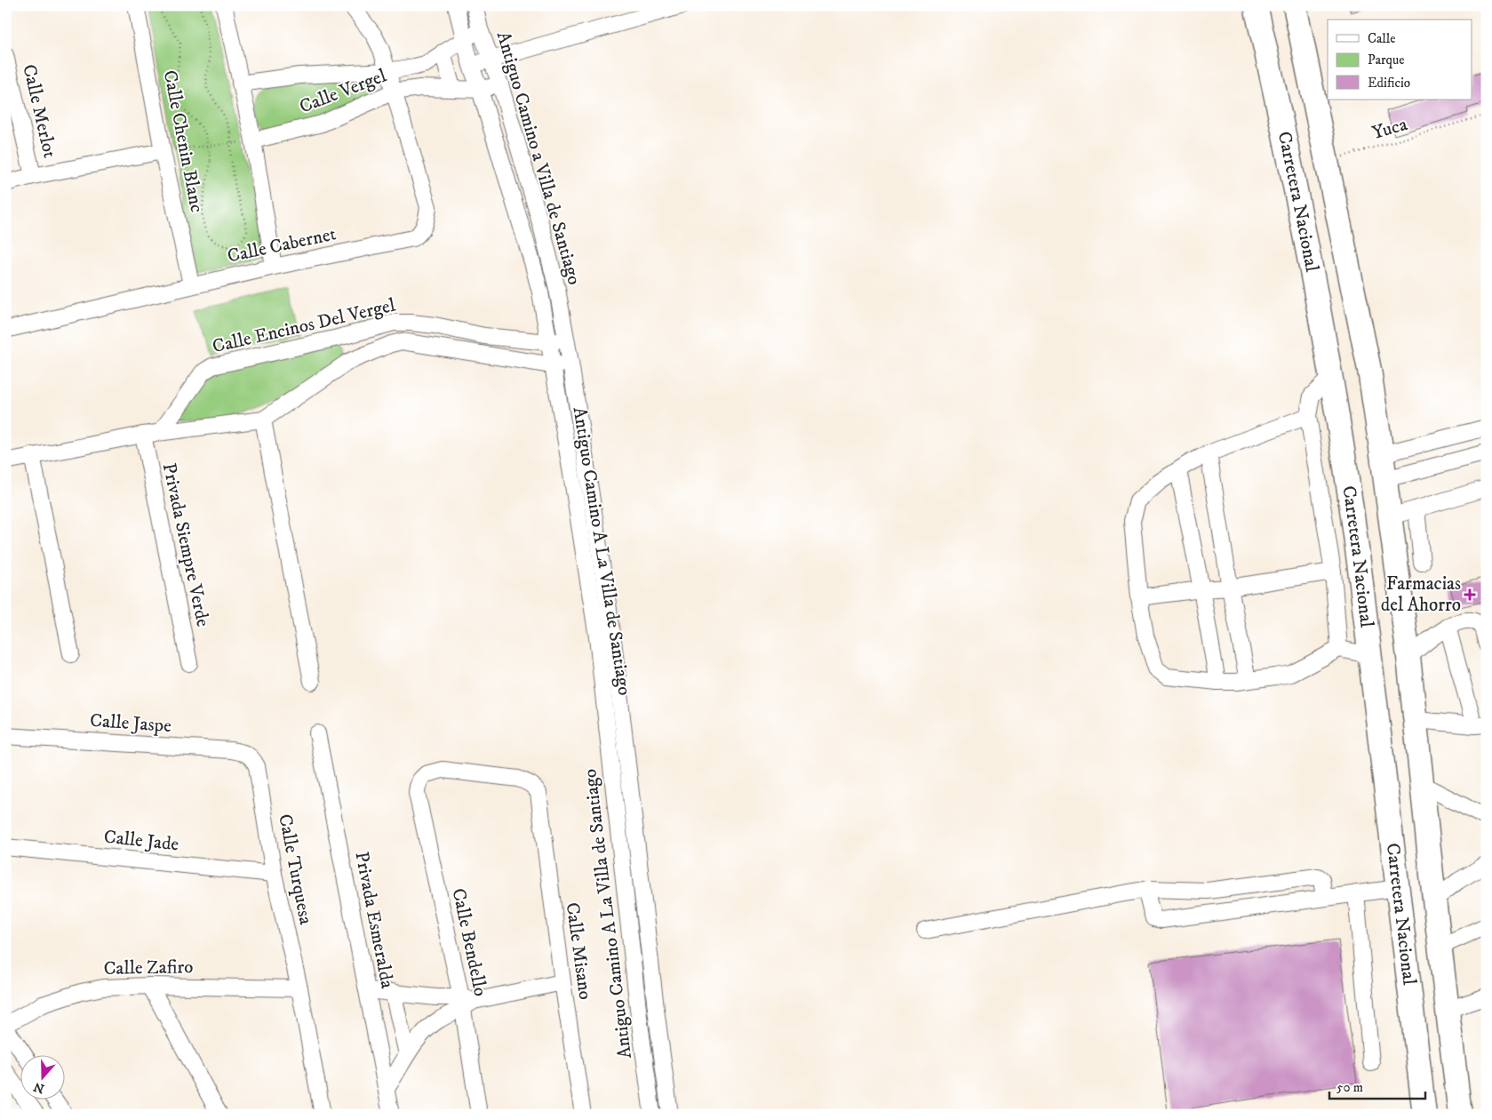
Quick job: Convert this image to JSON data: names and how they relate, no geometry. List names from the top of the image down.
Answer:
{
  "streets": {
    "highway": ["Carretera Nacional"],
    "street": [
      "Calle Vergel",
      "Calle Merlot",
      "Calle Chenin Blanc",
      "Antiguo Camino a Villa de Santiago",
      "Calle Cabernet",
      "Calle Encinos Del Vergel",
      "Privada Siempre Verde",
      "Antiguo Camino A La Villa de Santiago",
      "Calle Jaspe",
      "Calle Jade",
      "Calle Turquesa",
      "Privada Esmeralda",
      "Calle Bendello",
      "Calle Misano",
      "Calle Zafiro"
    ],
    "path": ["Yuca"]
  },
  "crossings": [
    ["Calle Vergel", "Antiguo Camino a Villa de Santiago"],
    ["Calle Vergel", "Calle Cabernet"],
    ["Calle Vergel", "Antiguo Camino A La Villa de Santiago"],
    ["Yuca", "Carretera Nacional"],
    ["Calle Chenin Blanc", "Calle Cabernet"],
    ["Antiguo Camino a Villa de Santiago", "Calle Encinos Del Vergel"],
    ["Calle Encinos Del Vergel", "Privada Siempre Verde"],
    ["Calle Encinos Del Vergel", "Antiguo Camino A La Villa de Santiago"],
    ["Calle Jaspe", "Calle Turquesa"],
    ["Calle Jade", "Calle Turquesa"],
    ["Calle Turquesa", "Calle Zafiro"],
    ["Calle Bendello", "Calle Misano"]
  ],
  "places": {
    "health": ["Farmacias del Ahorro"]
  },
  "legend": ["Calle", "Parque", "Edificio"],
  "scale_bar": "50 m",
  "north": "bottom"
}
